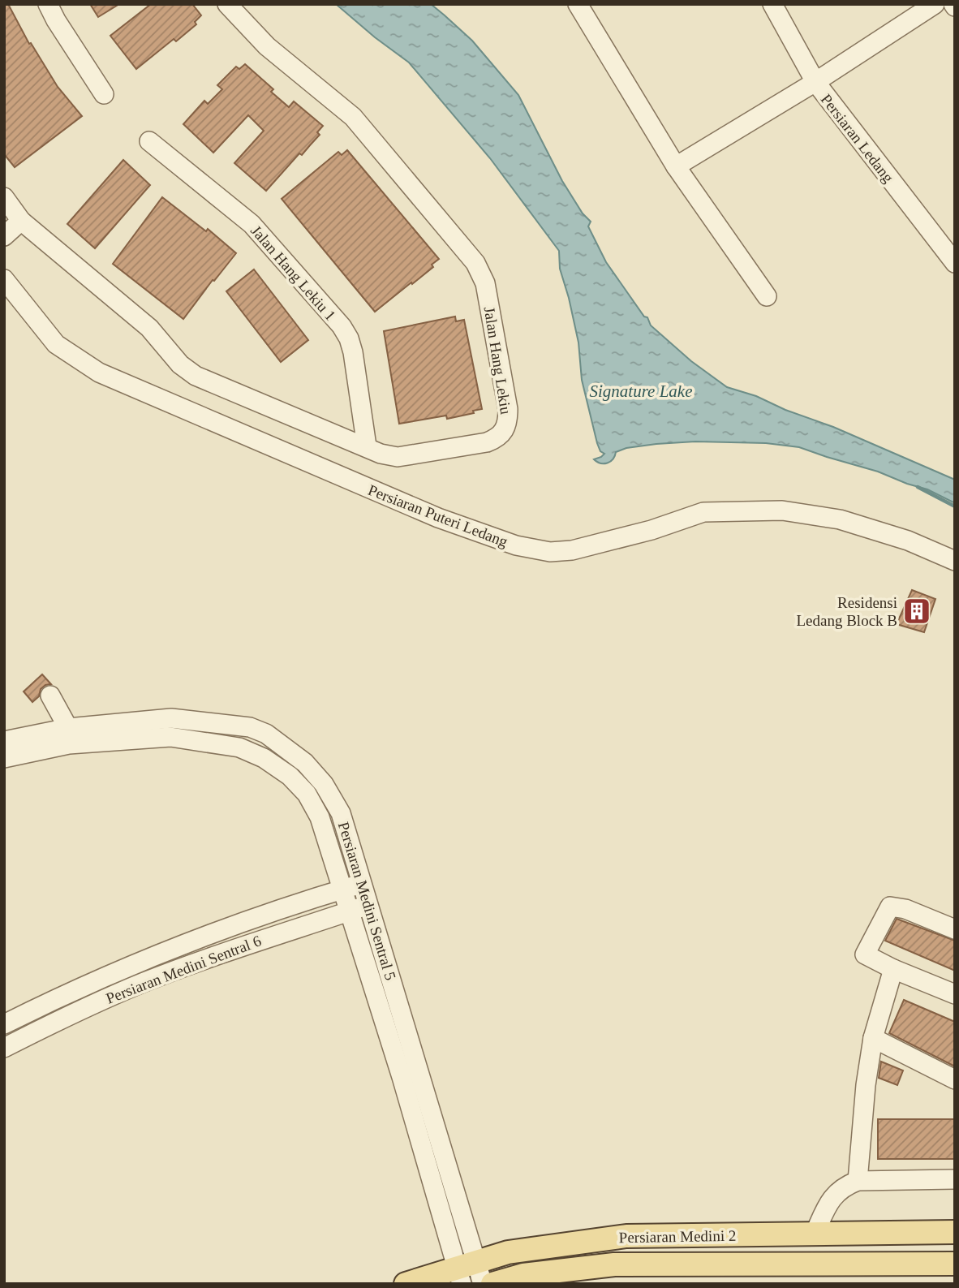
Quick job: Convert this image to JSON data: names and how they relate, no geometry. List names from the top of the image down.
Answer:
{
  "streets": {
    "main road": ["Persiaran Medini 2"],
    "street": [
      "Persiaran Ledang",
      "Jalan Hang Lekiu 1",
      "Jalan Hang Lekiu",
      "Persiaran Puteri Ledang",
      "Persiaran Medini Sentral 5",
      "Persiaran Medini Sentral 6"
    ]
  },
  "crossings": [
    ["Jalan Hang Lekiu 1", "Jalan Hang Lekiu"],
    ["Persiaran Medini Sentral 5", "Persiaran Medini Sentral 6"],
    ["Persiaran Medini Sentral 5", "Persiaran Medini 2"]
  ],
  "water": ["Signature Lake"],
  "places": {
    "building": ["Residensi Ledang Block B"]
  }
}
